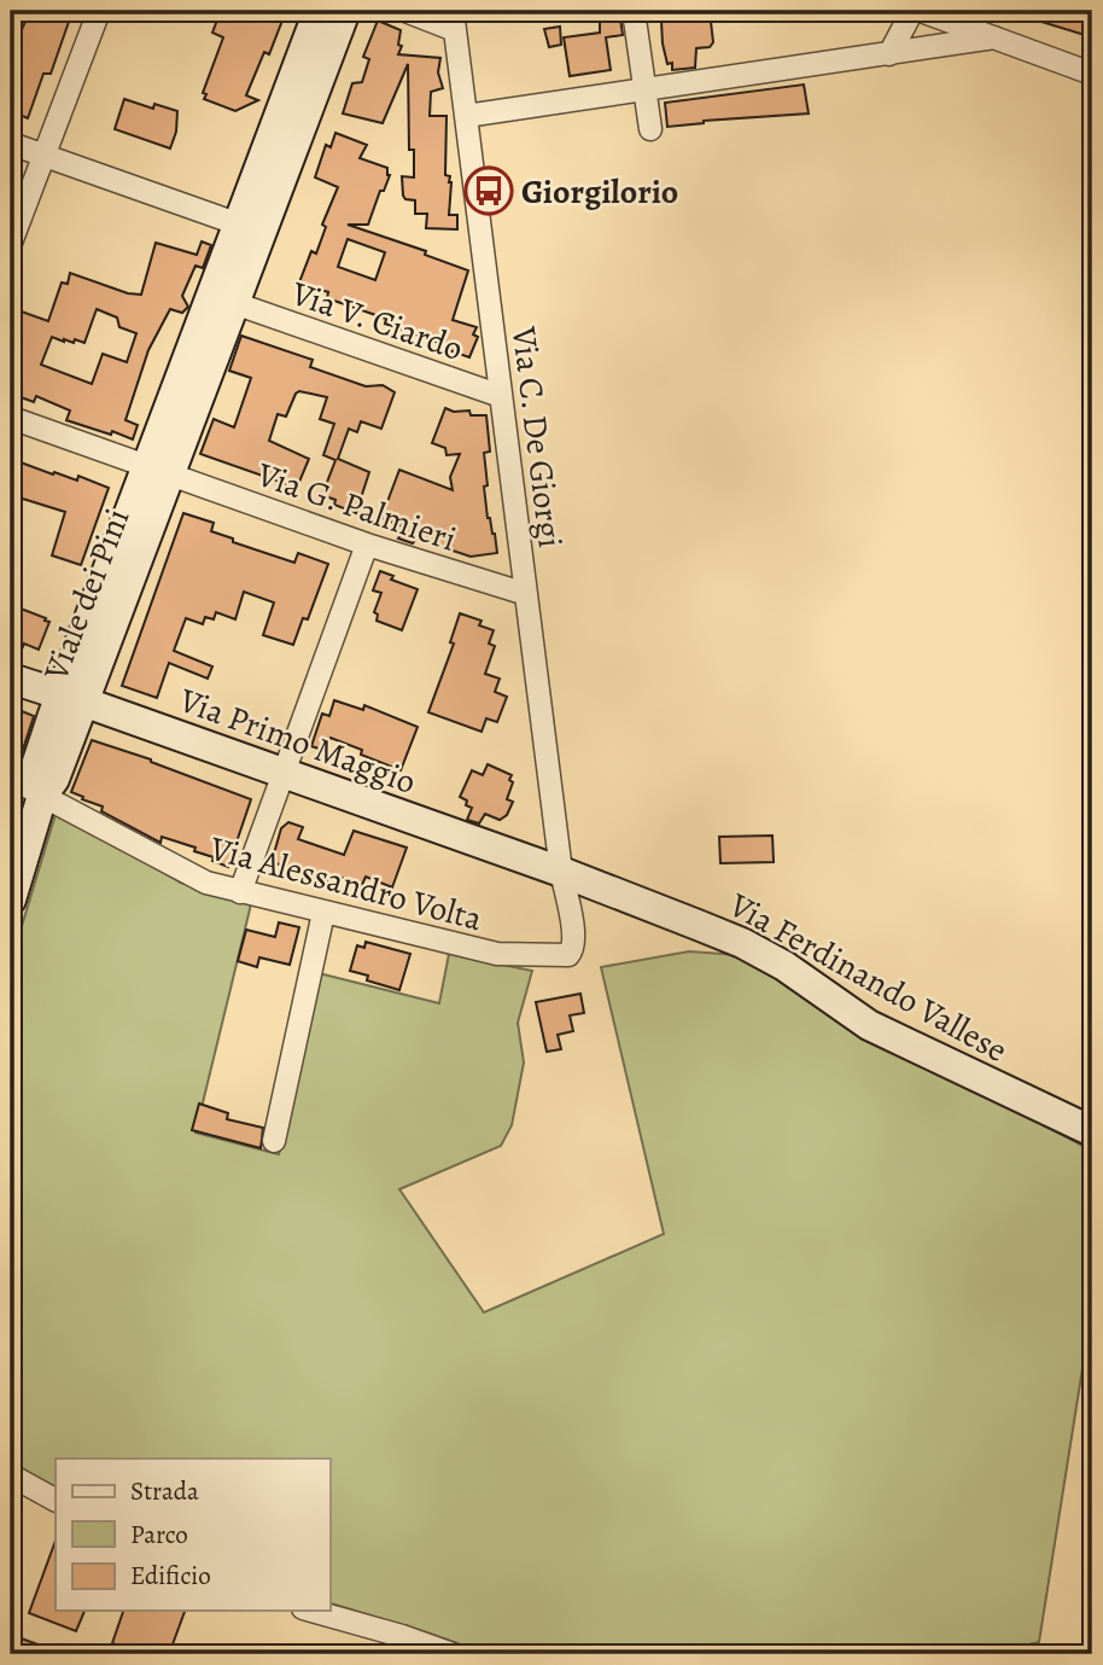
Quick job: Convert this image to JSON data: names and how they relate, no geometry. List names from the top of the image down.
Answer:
{
  "streets": {
    "street": [
      "Via V. Ciardo",
      "Via C. De Giorgi",
      "Via G. Palmieri",
      "Viale dei Pini",
      "Via Primo Maggio",
      "Via Alessandro Volta",
      "Via Ferdinando Vallese"
    ]
  },
  "crossings": [
    ["Via V. Ciardo", "Via C. De Giorgi"],
    ["Via V. Ciardo", "Viale dei Pini"],
    ["Via C. De Giorgi", "Via G. Palmieri"],
    ["Via C. De Giorgi", "Via Primo Maggio"],
    ["Via C. De Giorgi", "Via Alessandro Volta"],
    ["Via C. De Giorgi", "Via Ferdinando Vallese"],
    ["Via G. Palmieri", "Viale dei Pini"],
    ["Viale dei Pini", "Via Primo Maggio"],
    ["Viale dei Pini", "Via Alessandro Volta"],
    ["Via Primo Maggio", "Via Alessandro Volta"],
    ["Via Primo Maggio", "Via Ferdinando Vallese"],
    ["Via Alessandro Volta", "Via Ferdinando Vallese"]
  ],
  "places": {
    "bus stop": ["Giorgilorio"]
  },
  "legend": ["Strada", "Parco", "Edificio"]
}
